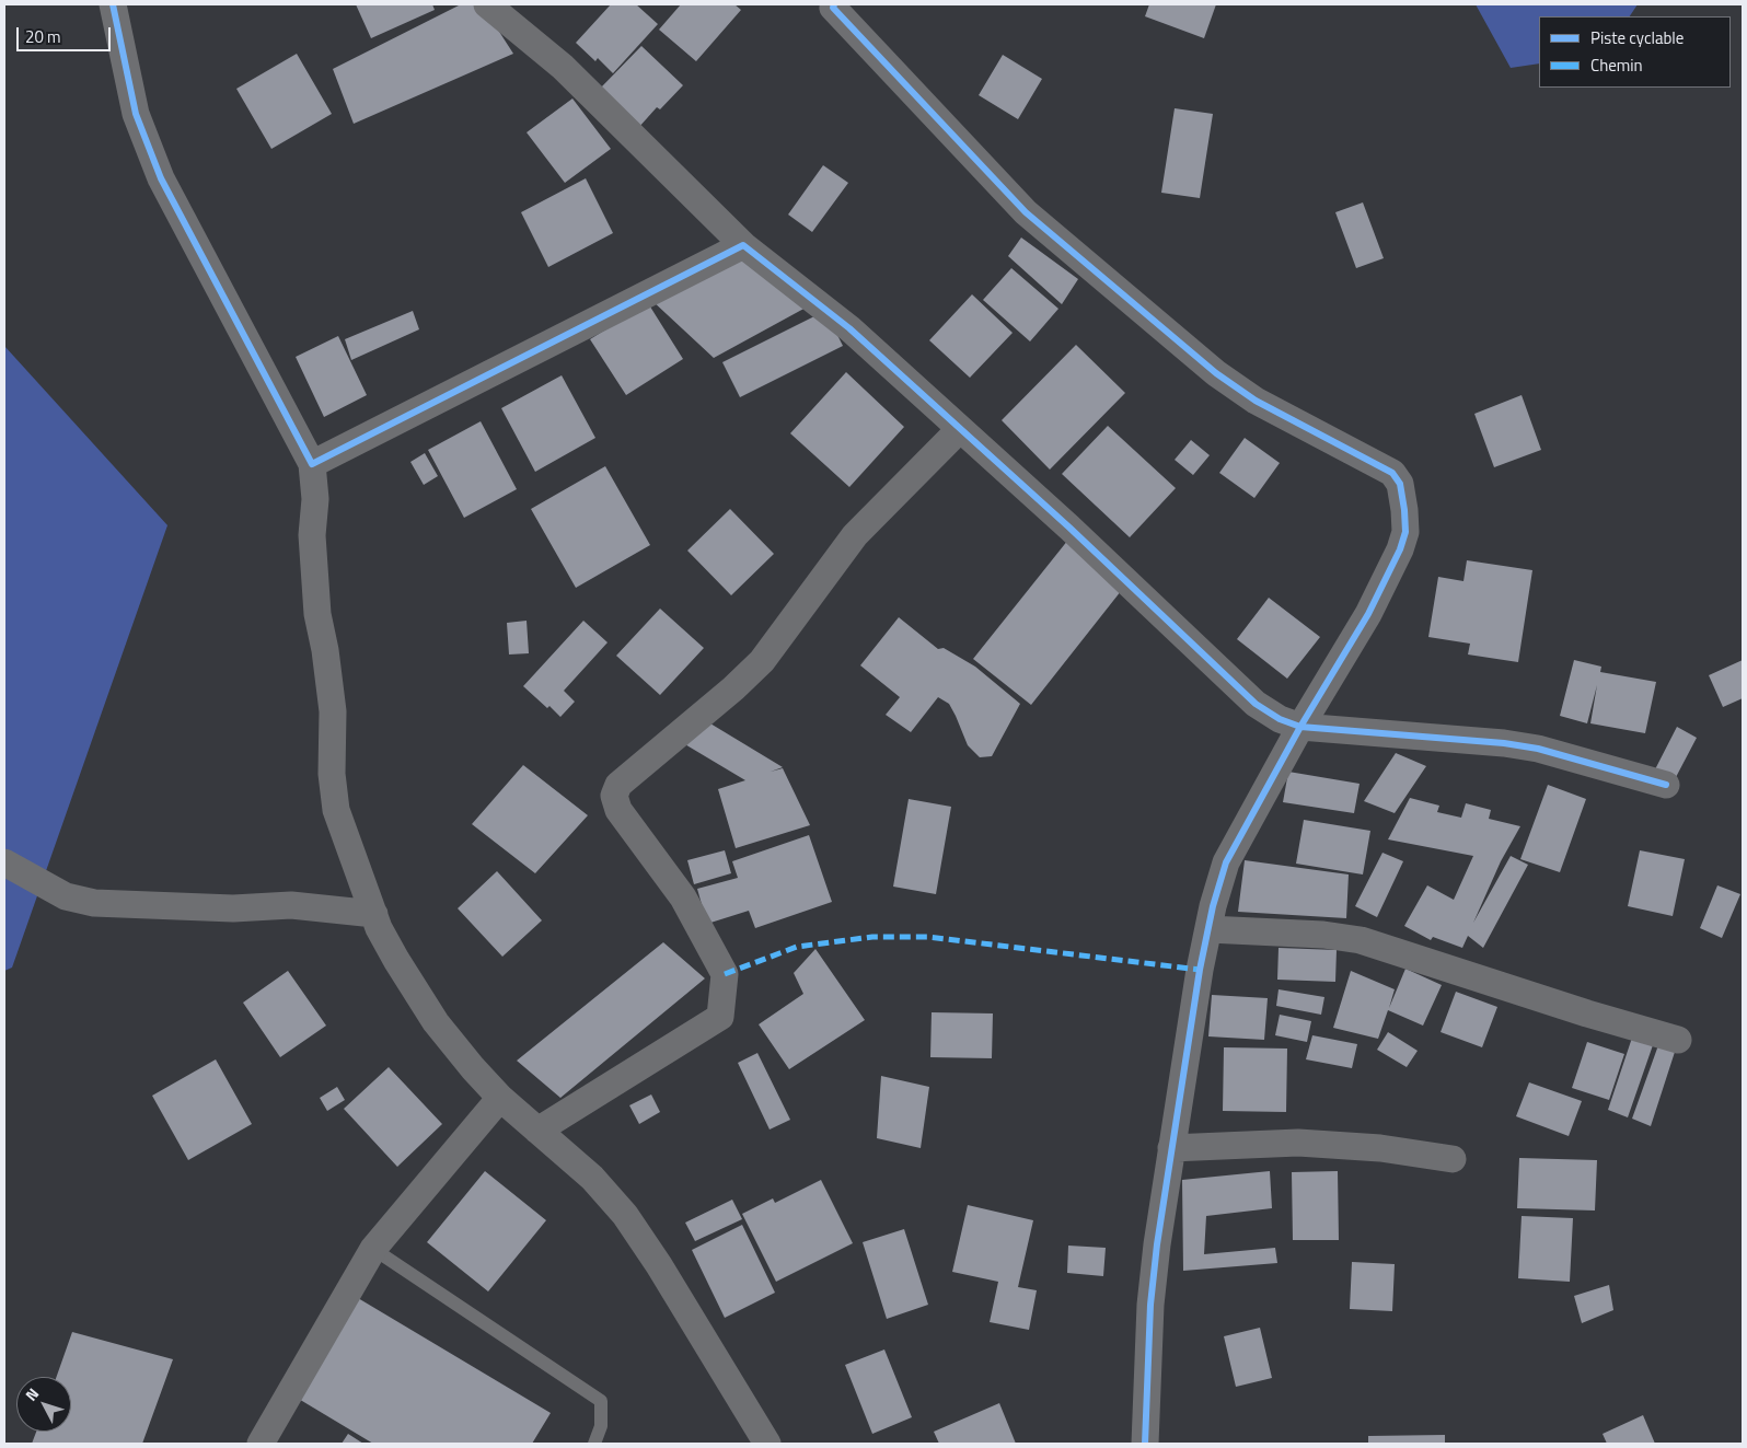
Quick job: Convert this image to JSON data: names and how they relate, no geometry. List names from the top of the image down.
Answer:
{
  "legend": ["Piste cyclable", "Chemin"],
  "scale_bar": "20 m",
  "north": "top left"
}
